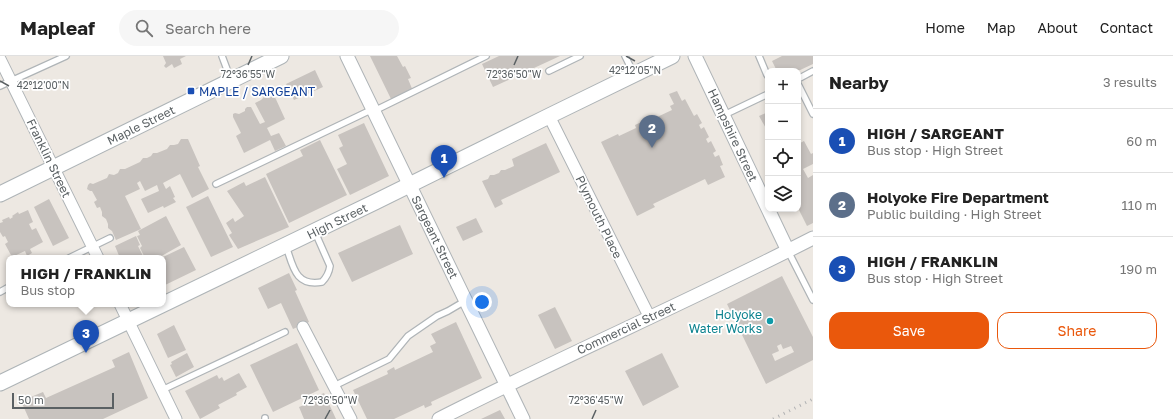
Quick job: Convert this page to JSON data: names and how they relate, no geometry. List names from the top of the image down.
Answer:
{
  "streets": {
    "main road": ["Maple Street", "High Street"],
    "street": [
      "Hampshire Street",
      "Franklin Street",
      "Plymouth Place",
      "Sargeant Street",
      "Commercial Street"
    ]
  },
  "crossings": [
    ["Maple Street", "Franklin Street"],
    ["Hampshire Street", "Commercial Street"],
    ["Plymouth Place", "High Street"],
    ["Plymouth Place", "Commercial Street"],
    ["High Street", "Sargeant Street"],
    ["Sargeant Street", "Commercial Street"]
  ],
  "places": {
    "transit": ["MAPLE / SARGEANT"],
    "other": ["Holyoke Water Works"]
  },
  "scale_bar": "50 m",
  "page": {
    "header": "Mapleaf",
    "search": "Search here",
    "nav": [
      "Home",
      "Map",
      "About",
      "Contact"
    ],
    "heading": ["Nearby", "3 results"],
    "map_buttons": ["+", "−"],
    "list": [
      {
        "mark": "1",
        "name": "HIGH / SARGEANT",
        "note": "Bus stop · High Street",
        "value": "60 m"
      },
      {
        "mark": "2",
        "name": "Holyoke Fire Department",
        "note": "Public building · High Street",
        "value": "110 m"
      },
      {
        "mark": "3",
        "name": "HIGH / FRANKLIN",
        "note": "Bus stop · High Street",
        "value": "190 m"
      }
    ],
    "pins": ["2", "1", "3"],
    "popup": ["HIGH / FRANKLIN", "Bus stop"],
    "buttons": ["Save", "Share"],
    "scale": "50 m"
  },
  "coordinates": [
    "42°12'05\"N",
    "72°36'55\"W",
    "72°36'50\"W",
    "42°12'00\"N",
    "72°36'45\"W"
  ]
}
